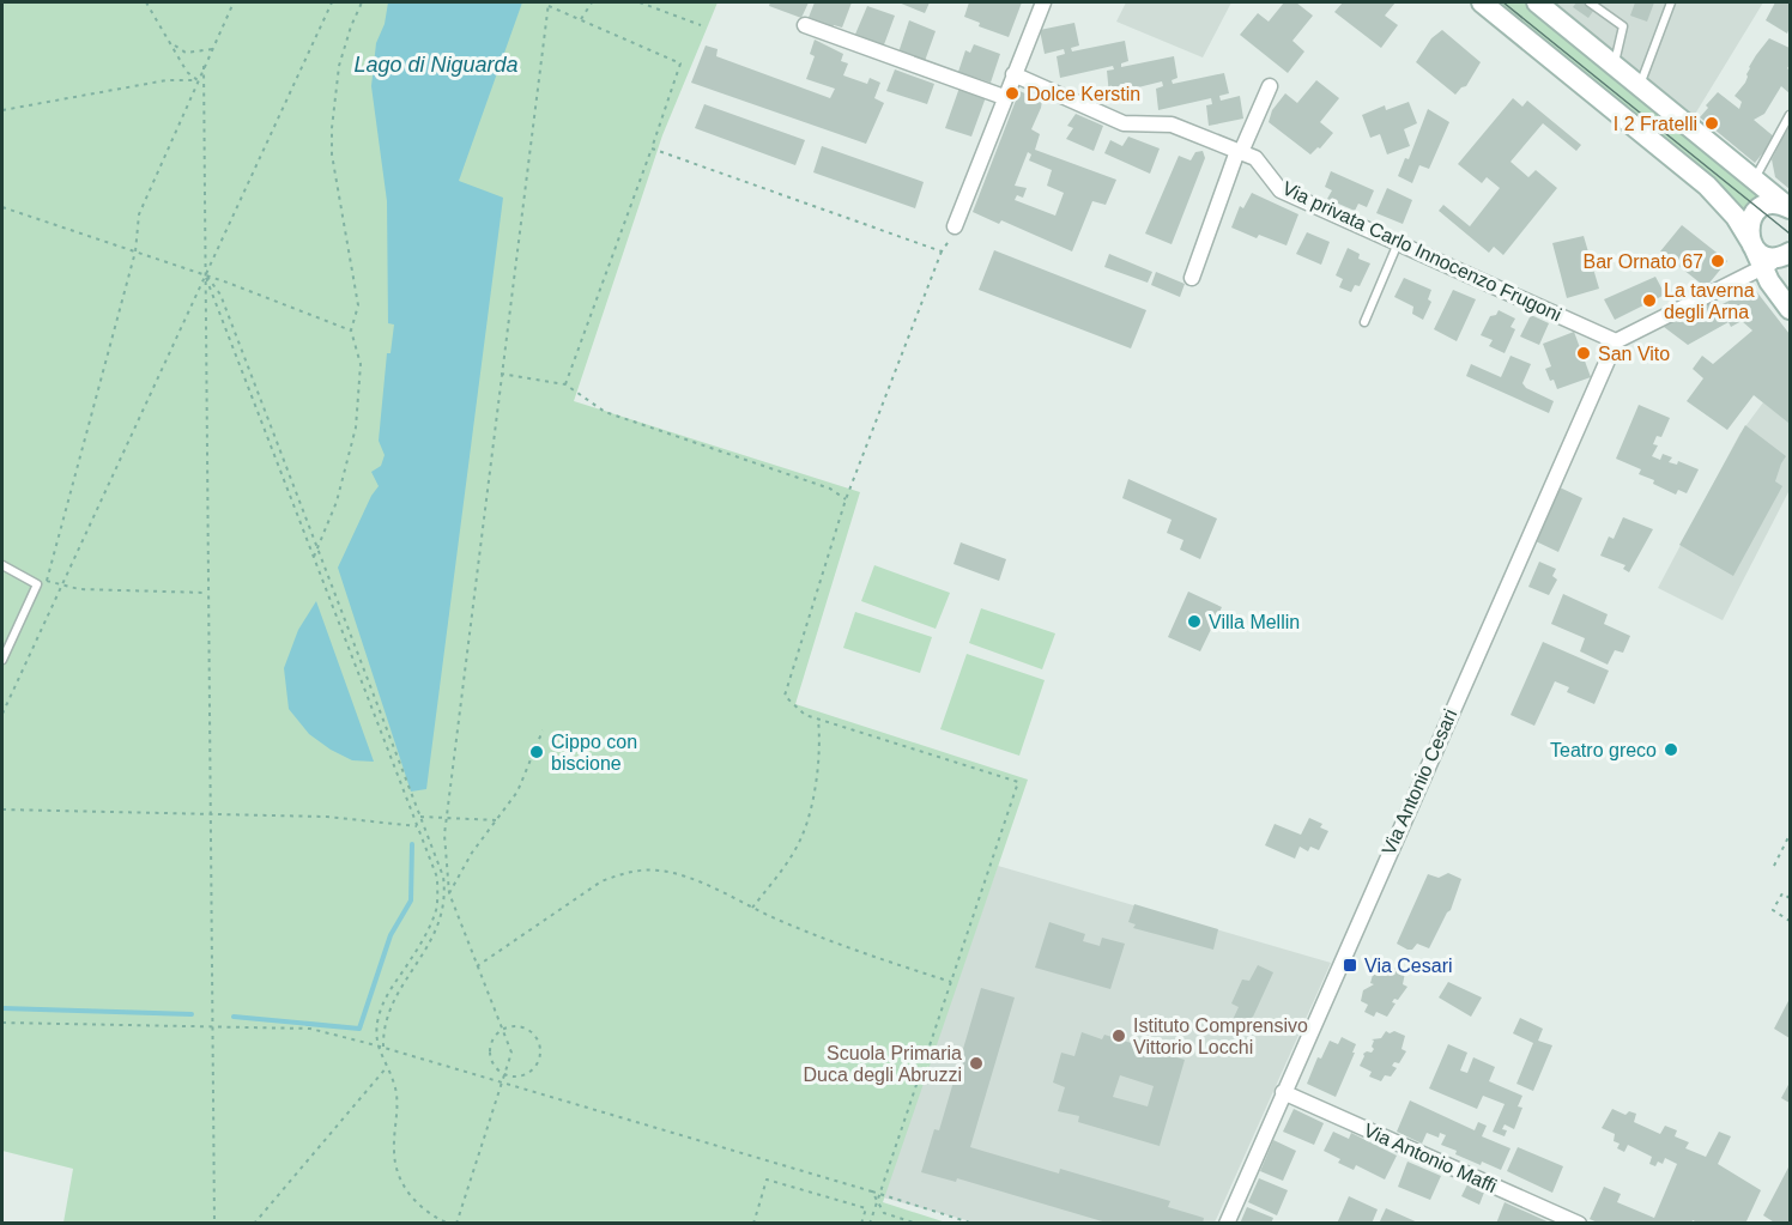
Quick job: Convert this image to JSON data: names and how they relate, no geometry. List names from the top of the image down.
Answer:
{
  "streets": {
    "street": ["Via privata Carlo Innocenzo Frugoni", "Via Antonio Cesari", "Via Antonio Maffi"]
  },
  "crossings": [
    ["Via privata Carlo Innocenzo Frugoni", "Via Antonio Cesari"],
    ["Via Antonio Cesari", "Via Antonio Maffi"]
  ],
  "water": ["Lago di Niguarda"],
  "places": {
    "other": [
      "Dolce Kerstin",
      "I 2 Fratelli",
      "Bar Ornato 67",
      "La taverna degli Arna",
      "San Vito",
      "Villa Mellin",
      "Teatro greco",
      "Cippo con biscione",
      "Istituto Comprensivo Vittorio Locchi",
      "Scuola Primaria Duca degli Abruzzi"
    ],
    "transit": ["Via Cesari"]
  }
}
